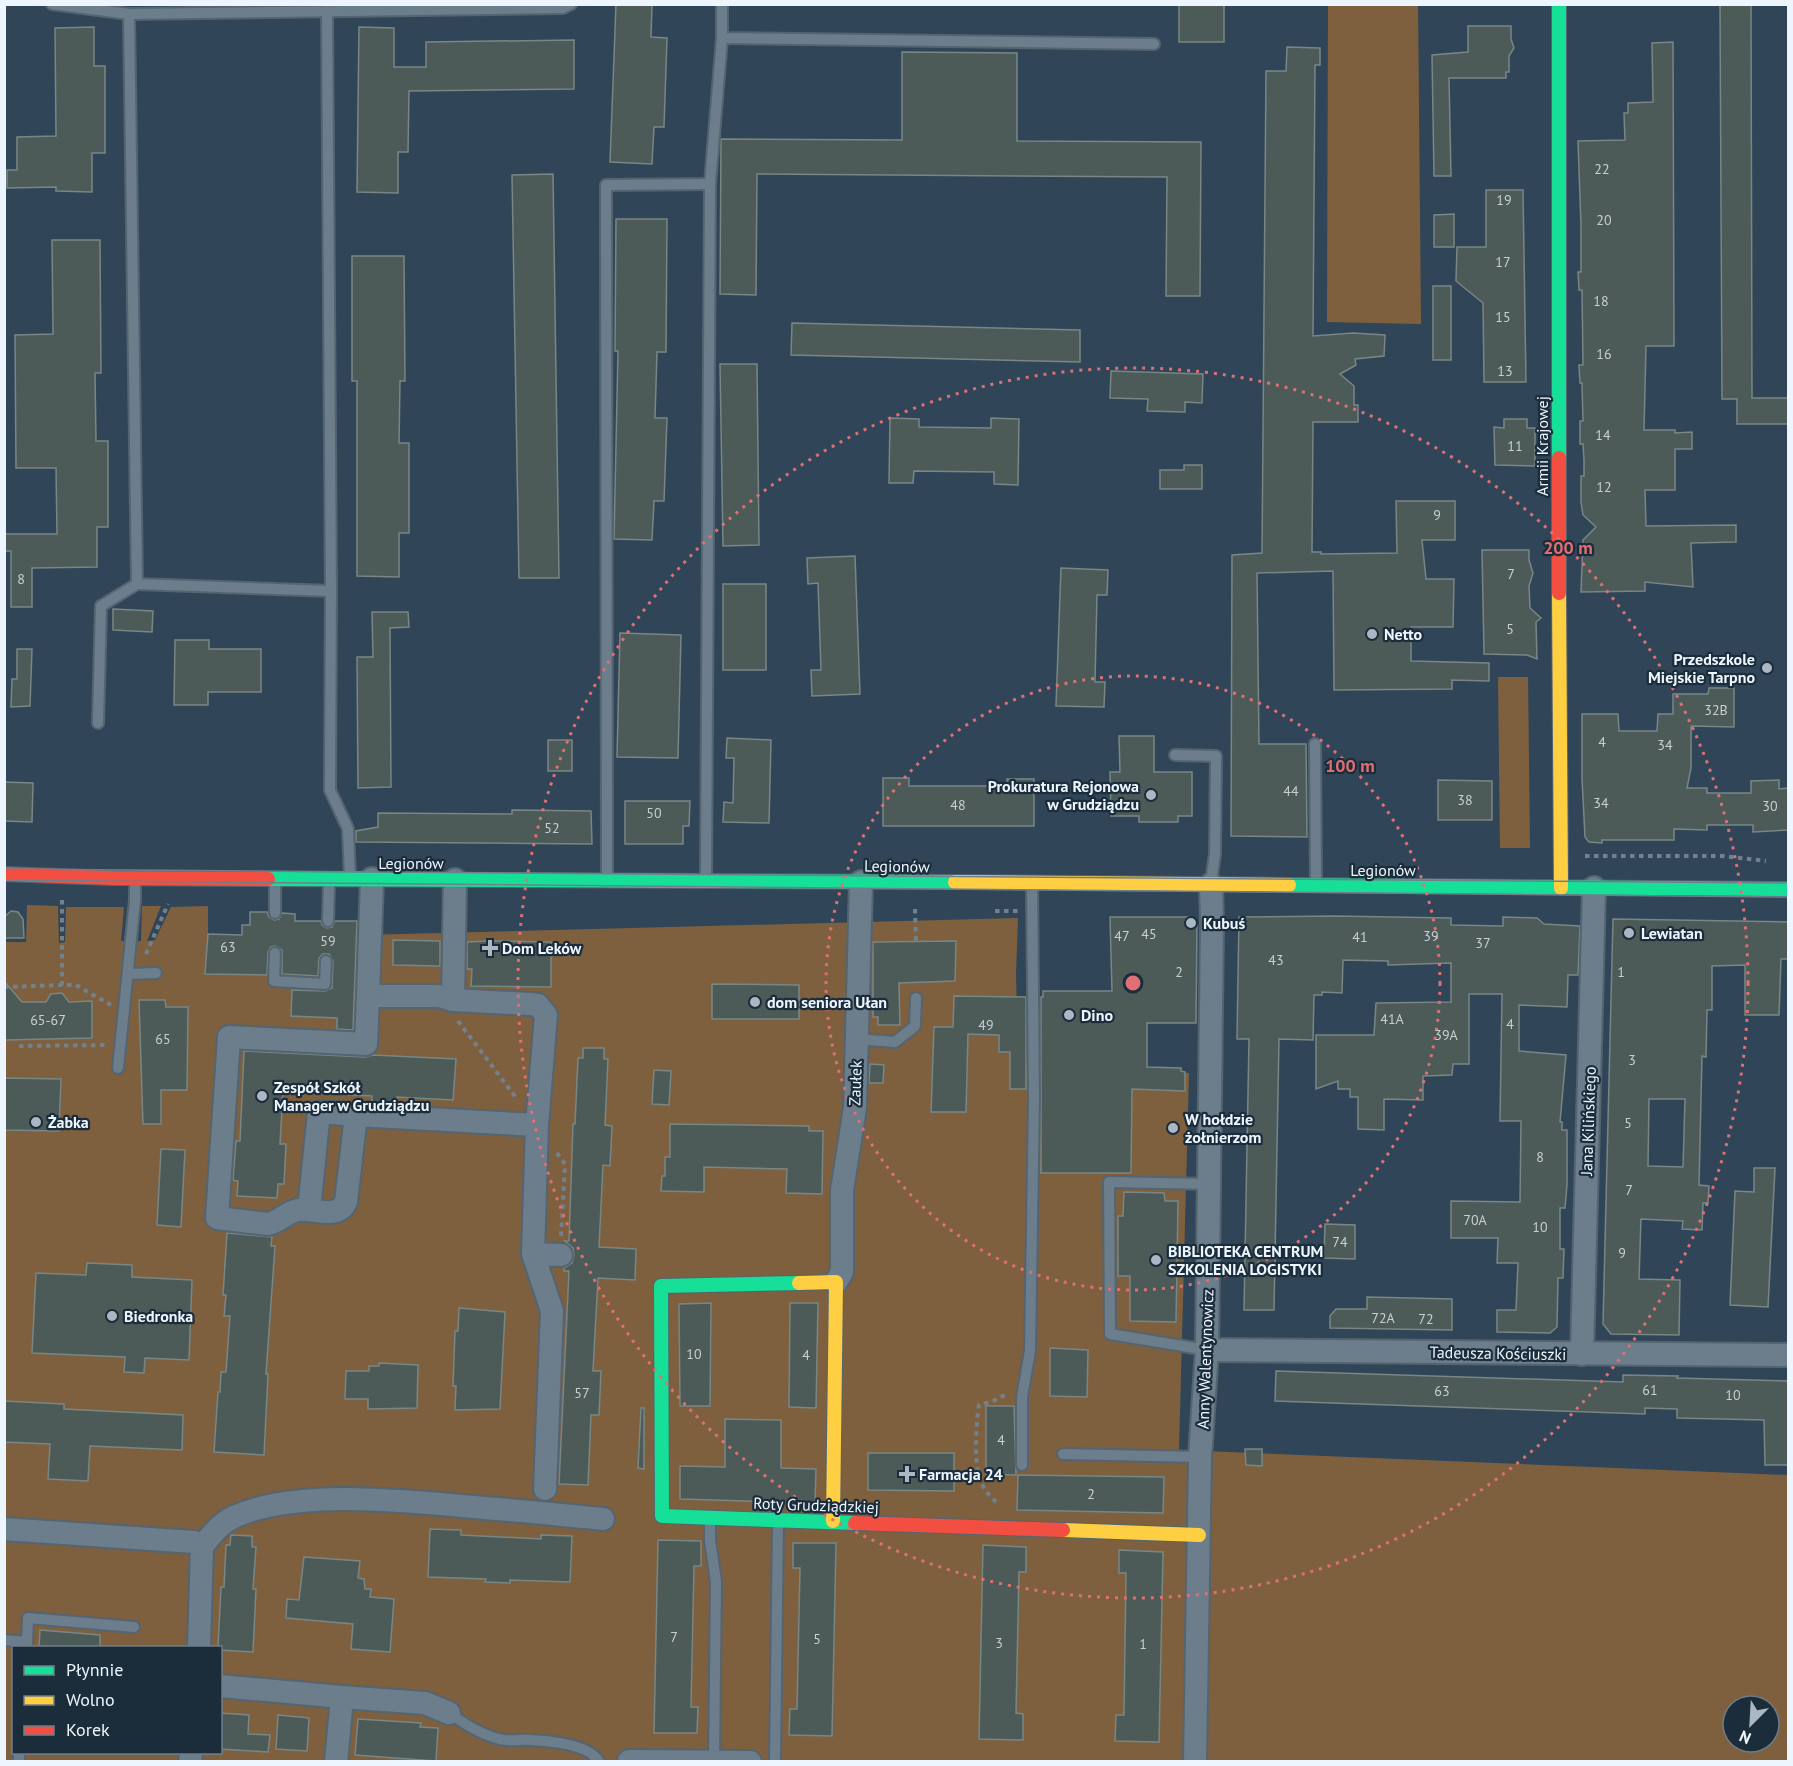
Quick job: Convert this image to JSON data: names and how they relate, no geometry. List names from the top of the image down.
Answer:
{
  "streets": {
    "street": [
      "Armii Krajowej",
      "Legionów",
      "Zaułek",
      "Jana Kilińskiego",
      "Tadeusza Kościuszki",
      "Anny Walentynowicz",
      "Roty Grudziądzkiej"
    ]
  },
  "crossings": [
    ["Armii Krajowej", "Legionów"],
    ["Legionów", "Zaułek"],
    ["Legionów", "Jana Kilińskiego"],
    ["Legionów", "Anny Walentynowicz"],
    ["Zaułek", "Roty Grudziądzkiej"],
    ["Jana Kilińskiego", "Tadeusza Kościuszki"],
    ["Tadeusza Kościuszki", "Anny Walentynowicz"],
    ["Anny Walentynowicz", "Roty Grudziądzkiej"]
  ],
  "places": {
    "other": [
      "Netto",
      "Przedszkole Miejskie Tarpno",
      "Prokuratura Rejonowa w Grudziądzu",
      "Kubuś",
      "Lewiatan",
      "dom seniora Ułan",
      "Dino",
      "Zespół Szkół Manager w Grudziądzu",
      "Żabka",
      "W hołdzie żołnierzom",
      "BIBLIOTEKA CENTRUM SZKOLENIA LOGISTYKI",
      "Biedronka"
    ],
    "health": ["Dom Leków", "Farmacja 24"]
  },
  "house_numbers": [
    "22",
    "19",
    "20",
    "17",
    "18",
    "15",
    "16",
    "13",
    "14",
    "11",
    "12",
    "9",
    "7",
    "8",
    "5",
    "32B",
    "4",
    "34",
    "44",
    "38",
    "34",
    "48",
    "30",
    "50",
    "52",
    "45",
    "47",
    "39",
    "41",
    "59",
    "37",
    "63",
    "43",
    "2",
    "1",
    "41A",
    "65-67",
    "4",
    "49",
    "39A",
    "65",
    "3",
    "5",
    "8",
    "7",
    "70A",
    "10",
    "74",
    "9",
    "72A",
    "72",
    "10",
    "4",
    "61",
    "63",
    "57",
    "10",
    "4",
    "2",
    "7",
    "5",
    "3",
    "1"
  ],
  "legend": ["Płynnie", "Wolno", "Korek"],
  "north": "bottom left",
  "rings": ["200 m", "100 m"]
}
